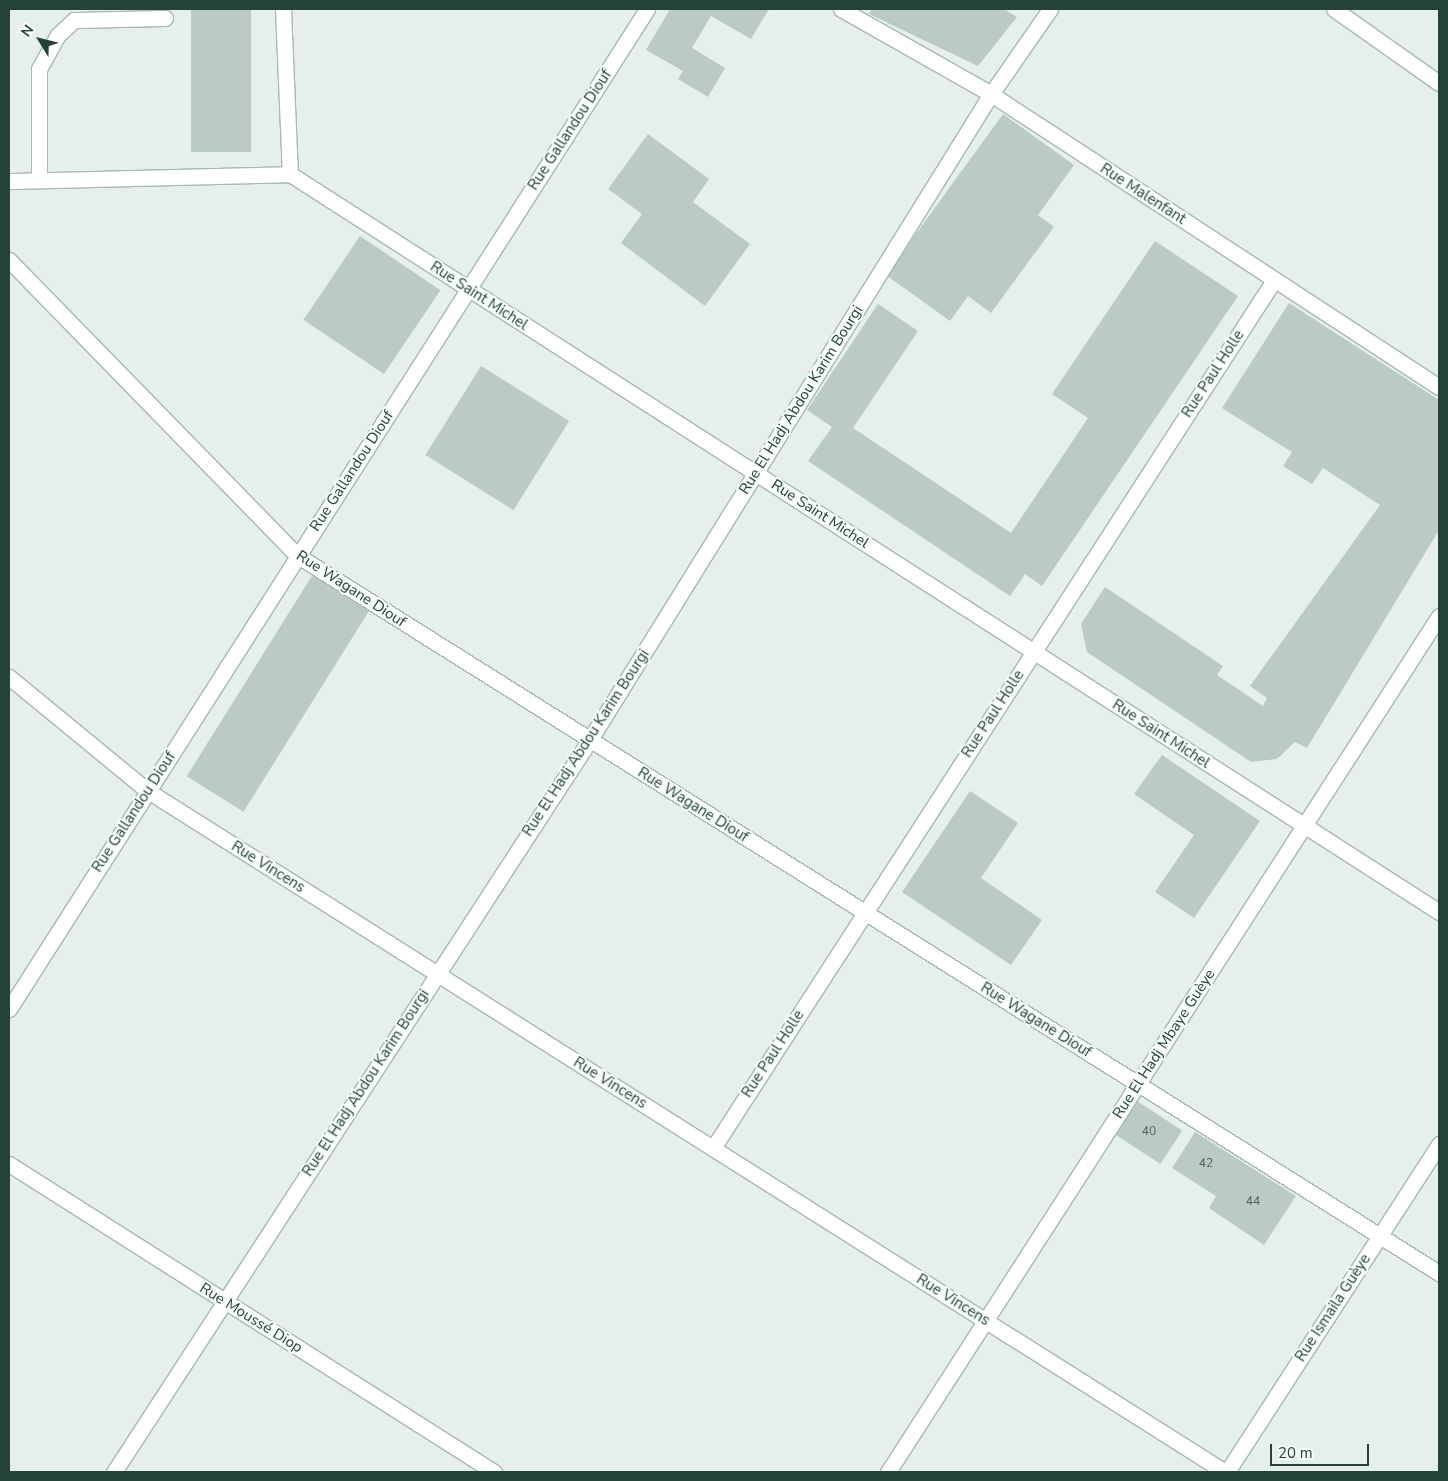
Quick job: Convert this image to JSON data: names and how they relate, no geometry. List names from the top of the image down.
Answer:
{
  "streets": {
    "street": [
      "Rue Gallandou Diouf",
      "Rue Malenfant",
      "Rue Saint Michel",
      "Rue Paul Holle",
      "Rue El Hadj Abdou Karim Bourgi",
      "Rue Wagane Diouf",
      "Rue Vincens",
      "Rue El Hadj Mbaye Guèye",
      "Rue Ismaila Guèye",
      "Rue Moussé Diop"
    ]
  },
  "crossings": [
    ["Rue Gallandou Diouf", "Rue Saint Michel"],
    ["Rue Gallandou Diouf", "Rue Wagane Diouf"],
    ["Rue Gallandou Diouf", "Rue Vincens"],
    ["Rue Malenfant", "Rue Paul Holle"],
    ["Rue Malenfant", "Rue El Hadj Abdou Karim Bourgi"],
    ["Rue Saint Michel", "Rue Paul Holle"],
    ["Rue Saint Michel", "Rue El Hadj Abdou Karim Bourgi"],
    ["Rue Saint Michel", "Rue El Hadj Mbaye Guèye"],
    ["Rue Paul Holle", "Rue Wagane Diouf"],
    ["Rue Paul Holle", "Rue Vincens"],
    ["Rue El Hadj Abdou Karim Bourgi", "Rue Wagane Diouf"],
    ["Rue El Hadj Abdou Karim Bourgi", "Rue Vincens"],
    ["Rue El Hadj Abdou Karim Bourgi", "Rue Moussé Diop"],
    ["Rue Wagane Diouf", "Rue El Hadj Mbaye Guèye"],
    ["Rue Wagane Diouf", "Rue Ismaila Guèye"],
    ["Rue Vincens", "Rue El Hadj Mbaye Guèye"],
    ["Rue Vincens", "Rue Ismaila Guèye"]
  ],
  "house_numbers": ["40", "42", "44"],
  "scale_bar": "20 m",
  "north": "top left"
}
